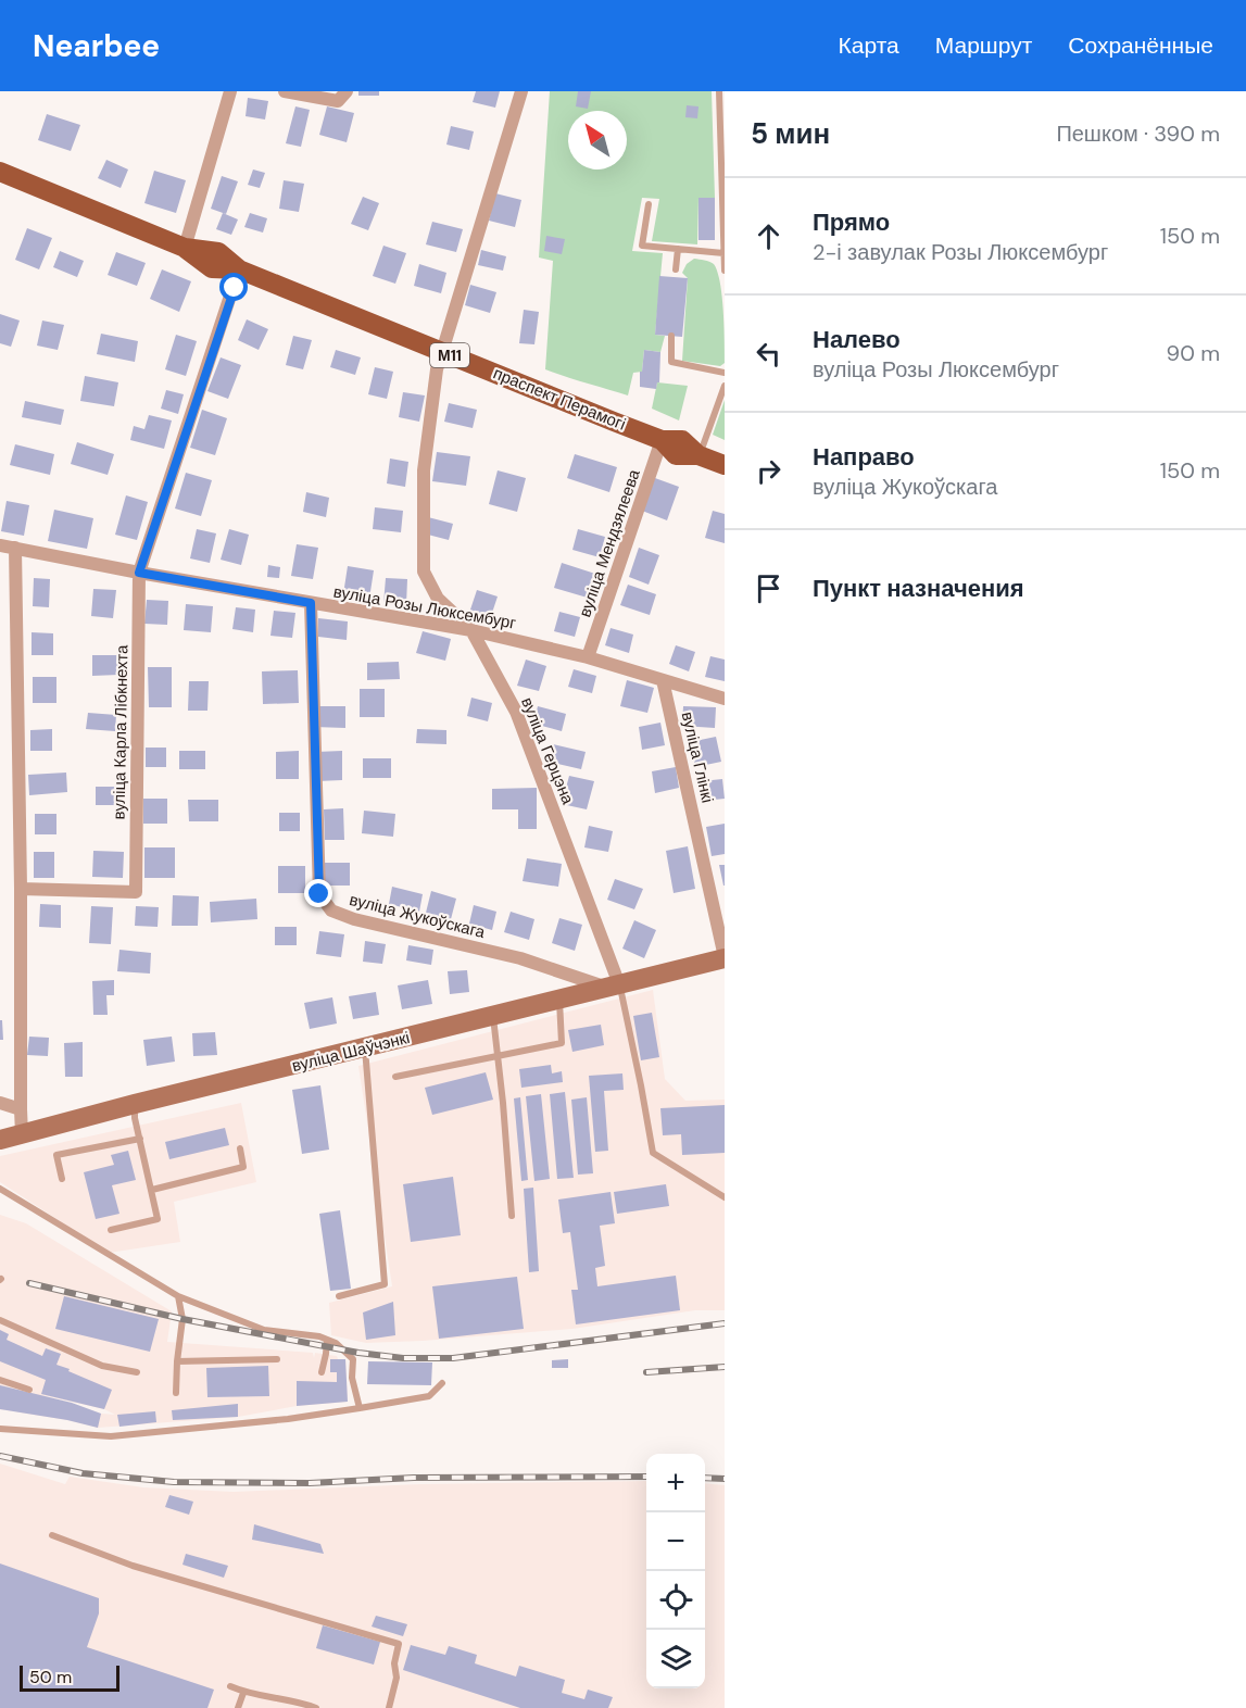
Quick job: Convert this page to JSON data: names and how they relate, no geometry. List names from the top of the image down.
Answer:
{
  "streets": {
    "main road": ["М11", "праспект Перамогі", "вуліца Шаўчэнкі"],
    "street": [
      "вуліца Мендзялеева",
      "вуліца Розы Люксембург",
      "вуліца Карла Лібкнехта",
      "вуліца Герцэна",
      "вуліца Глінкі",
      "вуліца Жукоўскага"
    ]
  },
  "crossings": [
    ["праспект Перамогі", "вуліца Мендзялеева"],
    ["праспект Перамогі", "вуліца Карла Лібкнехта"],
    ["праспект Перамогі", "вуліца Герцэна"],
    ["вуліца Мендзялеева", "вуліца Розы Люксембург"],
    ["вуліца Розы Люксембург", "вуліца Карла Лібкнехта"],
    ["вуліца Розы Люксембург", "вуліца Герцэна"],
    ["вуліца Розы Люксембург", "вуліца Глінкі"],
    ["вуліца Розы Люксембург", "вуліца Жукоўскага"],
    ["вуліца Герцэна", "вуліца Жукоўскага"],
    ["вуліца Герцэна", "вуліца Шаўчэнкі"],
    ["вуліца Глінкі", "вуліца Шаўчэнкі"],
    ["вуліца Жукоўскага", "вуліца Шаўчэнкі"]
  ],
  "scale_bar": "50 m",
  "north": "top left",
  "page": {
    "header": "Nearbee",
    "nav": ["Карта", "Маршрут", "Сохранённые"],
    "heading": ["5 мин", "Пешком · 390 m"],
    "list": [
      ["Прямо", "2-і завулак Розы Люксембург", "150 m"],
      ["Налево", "вуліца Розы Люксембург", "90 m"],
      ["Направо", "вуліца Жукоўскага", "150 m"],
      "Пункт назначения"
    ],
    "map_buttons": ["+", "−"],
    "scale": "50 m"
  }
}
